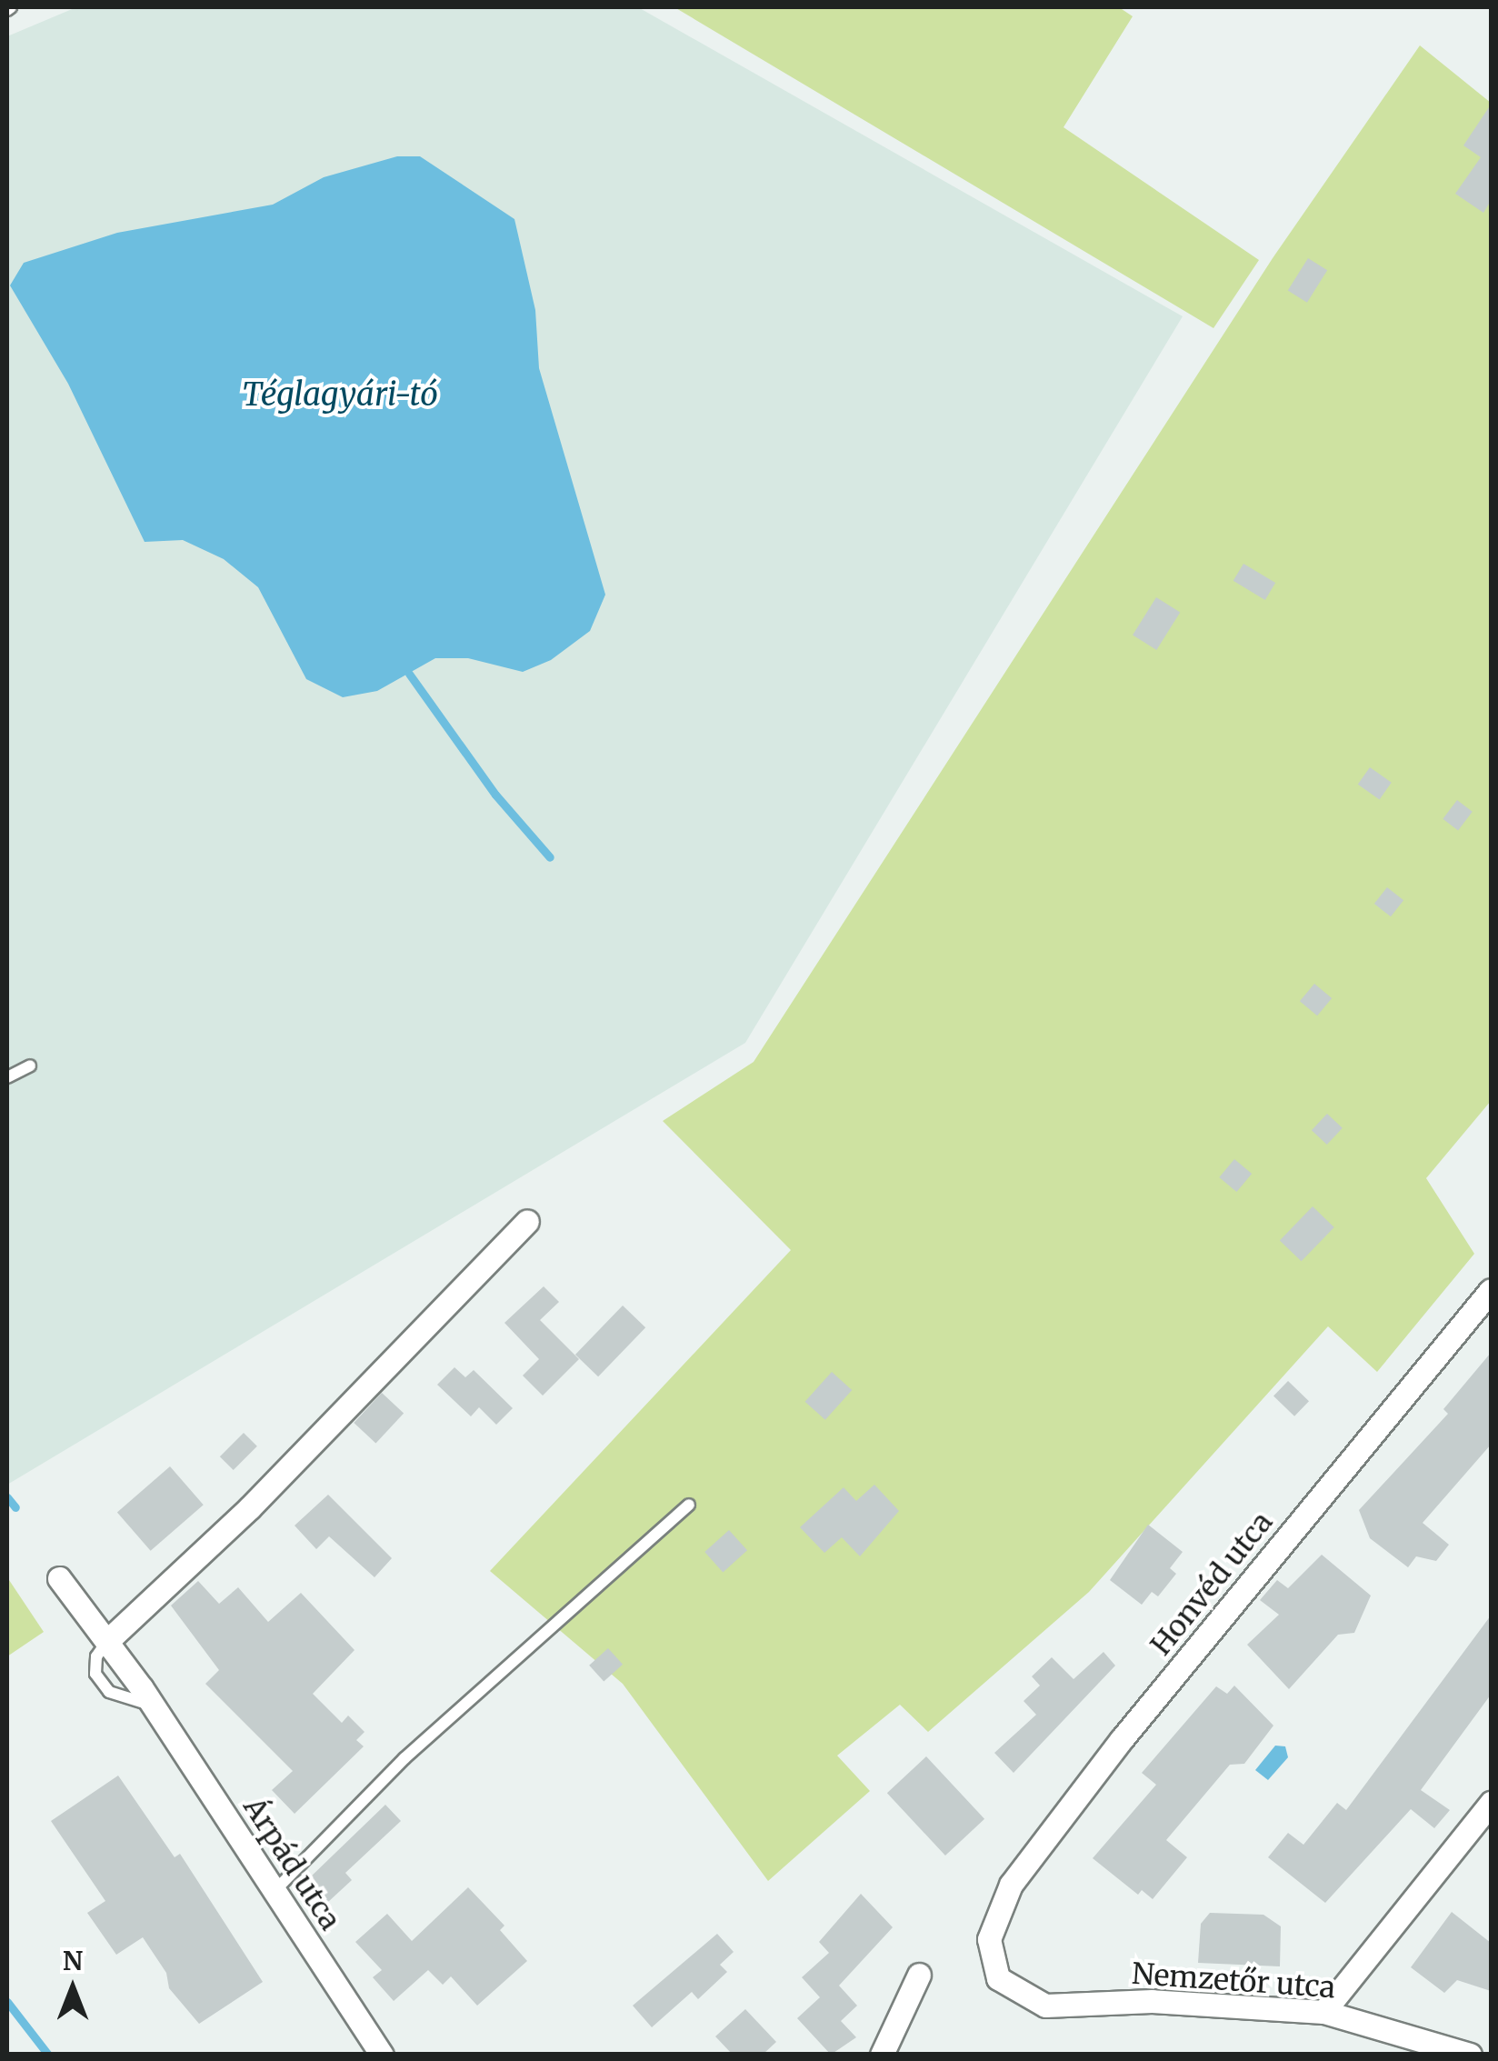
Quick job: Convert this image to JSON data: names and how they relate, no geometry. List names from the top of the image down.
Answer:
{
  "streets": {
    "street": ["Honvéd utca", "Árpád utca", "Nemzetőr utca"]
  },
  "crossings": [
    ["Honvéd utca", "Nemzetőr utca"]
  ],
  "water": ["Téglagyári-tó"],
  "north": "top"
}
